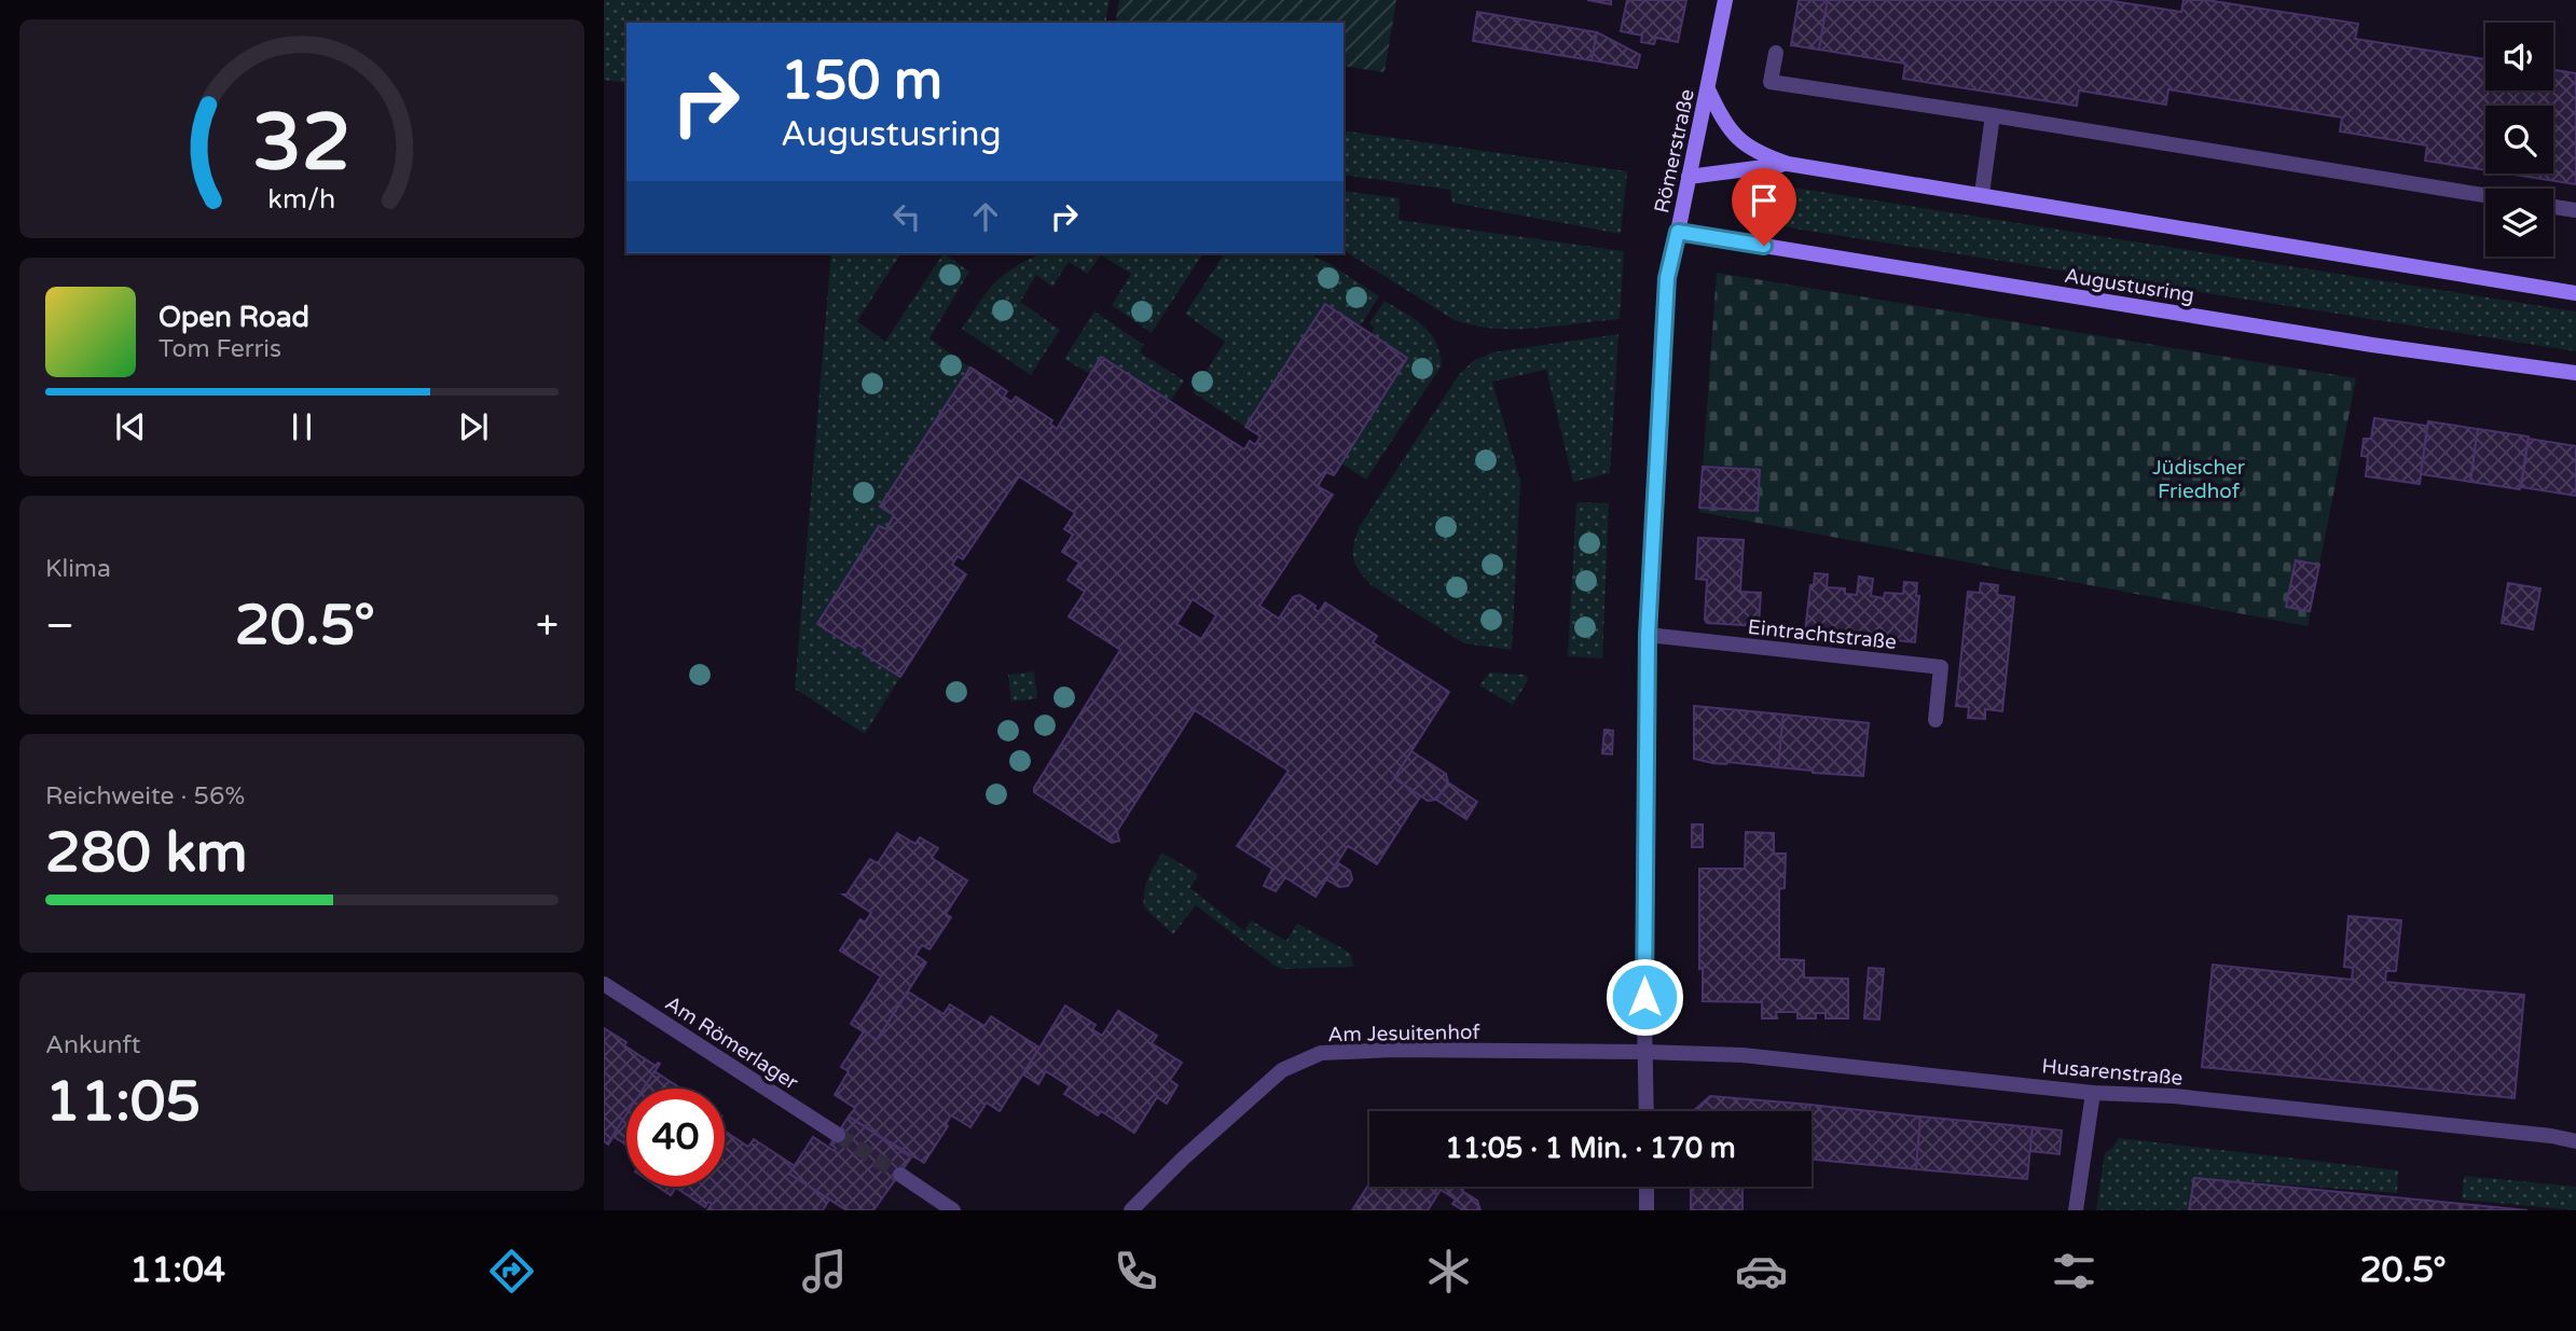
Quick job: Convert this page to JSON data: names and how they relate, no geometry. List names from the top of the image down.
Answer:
{
  "streets": {
    "main road": ["Römerstraße", "Augustusring"],
    "street": [
      "Eintrachtstraße",
      "Am Jesuitenhof",
      "Am Römerlager",
      "Husarenstraße"
    ]
  },
  "crossings": [
    ["Römerstraße", "Augustusring"],
    ["Römerstraße", "Eintrachtstraße"],
    ["Römerstraße", "Am Jesuitenhof"],
    ["Römerstraße", "Husarenstraße"],
    ["Am Jesuitenhof", "Husarenstraße"]
  ],
  "parks": ["Jüdischer Friedhof"],
  "page": {
    "turn": ["150 m", "Augustusring"],
    "song": ["Open Road", "Tom Ferris"],
    "tile": [
      "Klima",
      ["Reichweite · 56%", "280 km"],
      ["Ankunft", "11:05"]
    ],
    "heat": ["−", "20.5°", "+"],
    "limit": "40",
    "trip": "11:05 · 1 Min. · 170 m",
    "tabs": ["11:04", "20.5°"],
    "gauge": ["32", "km/h"]
  }
}
